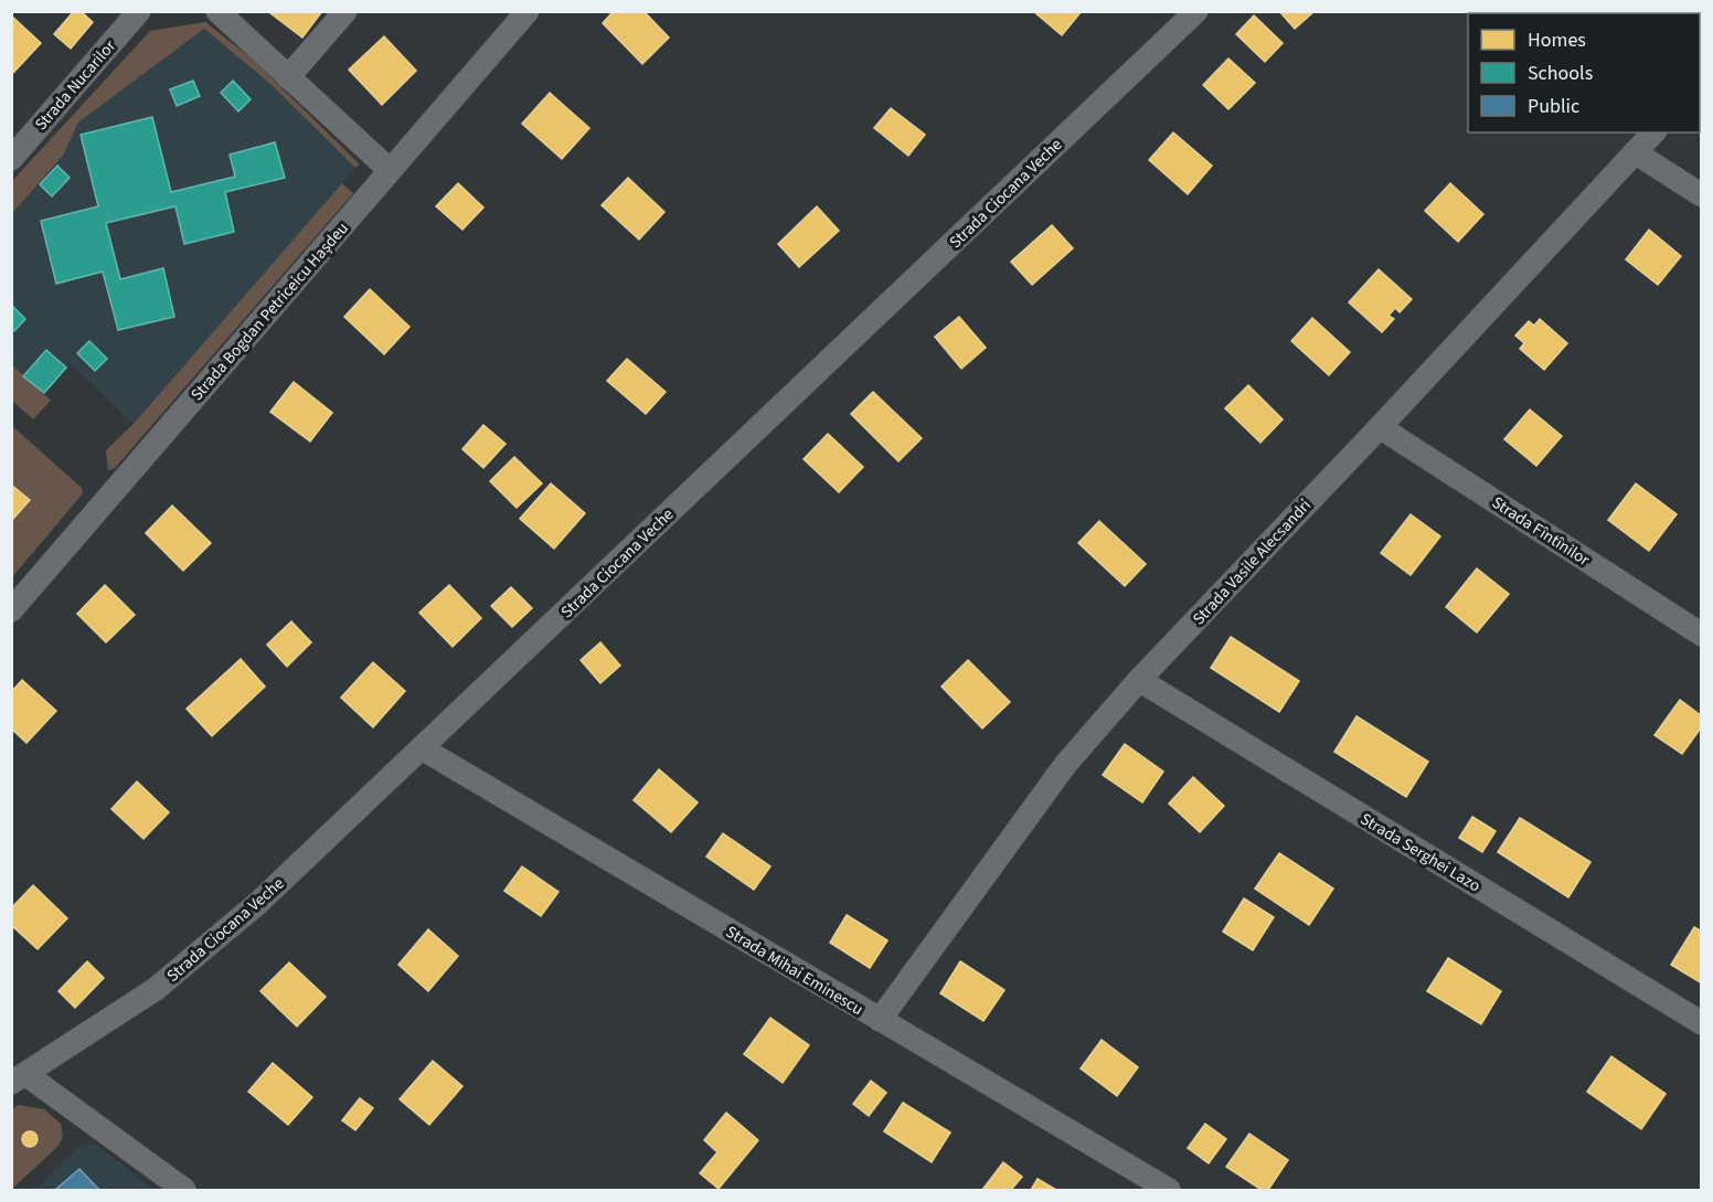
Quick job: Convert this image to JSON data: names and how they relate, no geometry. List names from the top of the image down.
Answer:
{
  "streets": {
    "street": [
      "Strada Nucarilor",
      "Strada Ciocana Veche",
      "Strada Bogdan Petriceicu Hașdeu",
      "Strada Fîntînilor",
      "Strada Vasile Alecsandri",
      "Strada Serghei Lazo",
      "Strada Mihai Eminescu"
    ]
  },
  "crossings": [
    ["Strada Ciocana Veche", "Strada Mihai Eminescu"],
    ["Strada Fîntînilor", "Strada Vasile Alecsandri"],
    ["Strada Vasile Alecsandri", "Strada Serghei Lazo"],
    ["Strada Vasile Alecsandri", "Strada Mihai Eminescu"]
  ],
  "legend": ["Homes", "Schools", "Public"]
}
